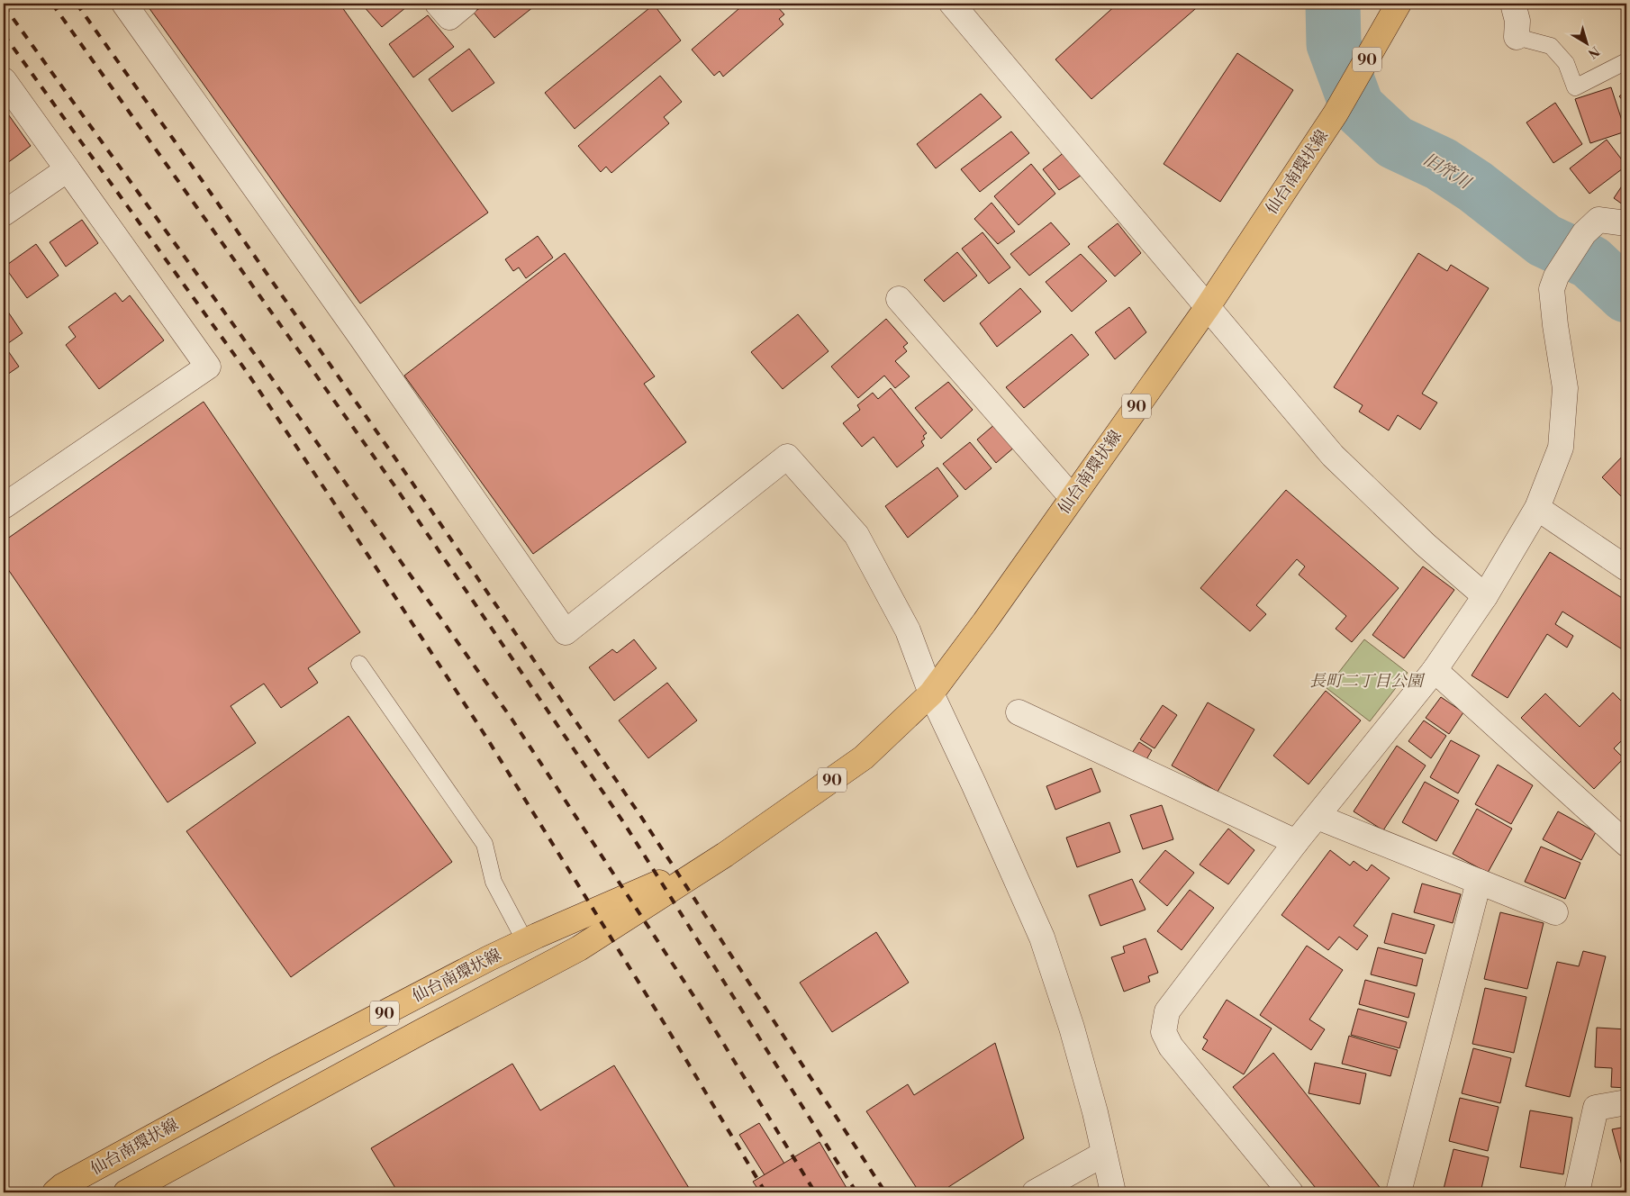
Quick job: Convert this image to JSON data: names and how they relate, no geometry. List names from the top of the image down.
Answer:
{
  "streets": {
    "main road": ["90", "仙台南環状線"]
  },
  "water": ["旧笊川"],
  "parks": ["長町二丁目公園"],
  "north": "bottom right"
}
